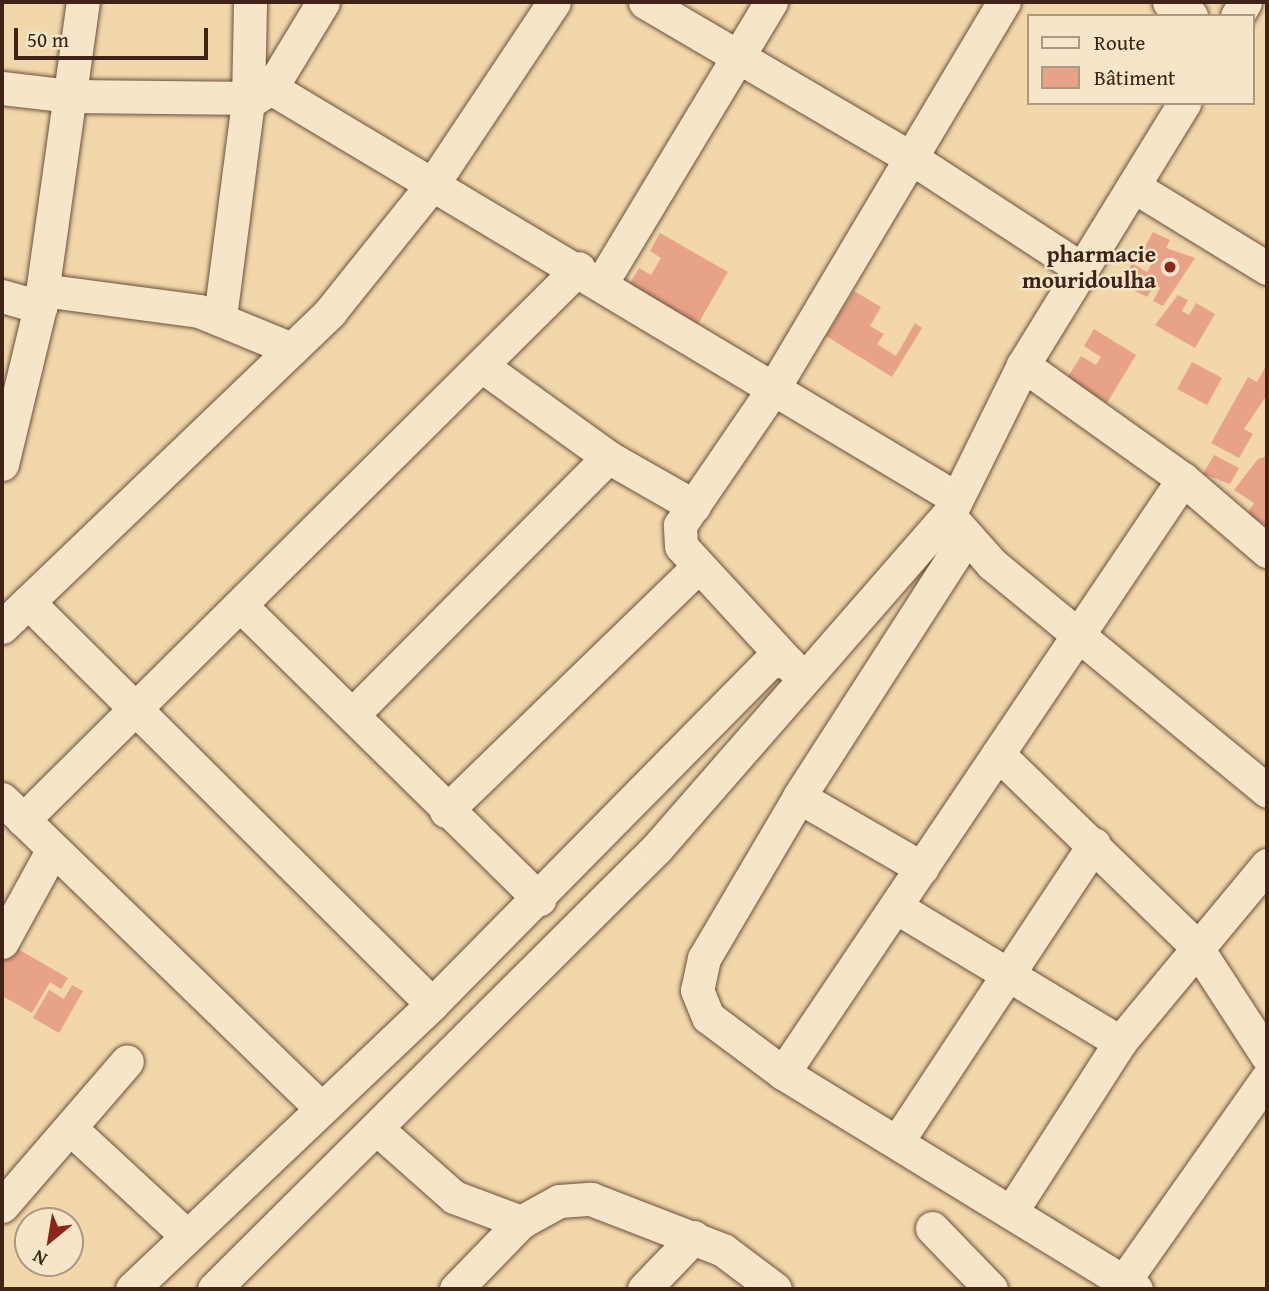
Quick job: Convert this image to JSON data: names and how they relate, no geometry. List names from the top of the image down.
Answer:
{
  "places": ["pharmacie mouridoulha"],
  "legend": ["Route", "Bâtiment"],
  "scale_bar": "50 m",
  "north": "bottom left"
}
